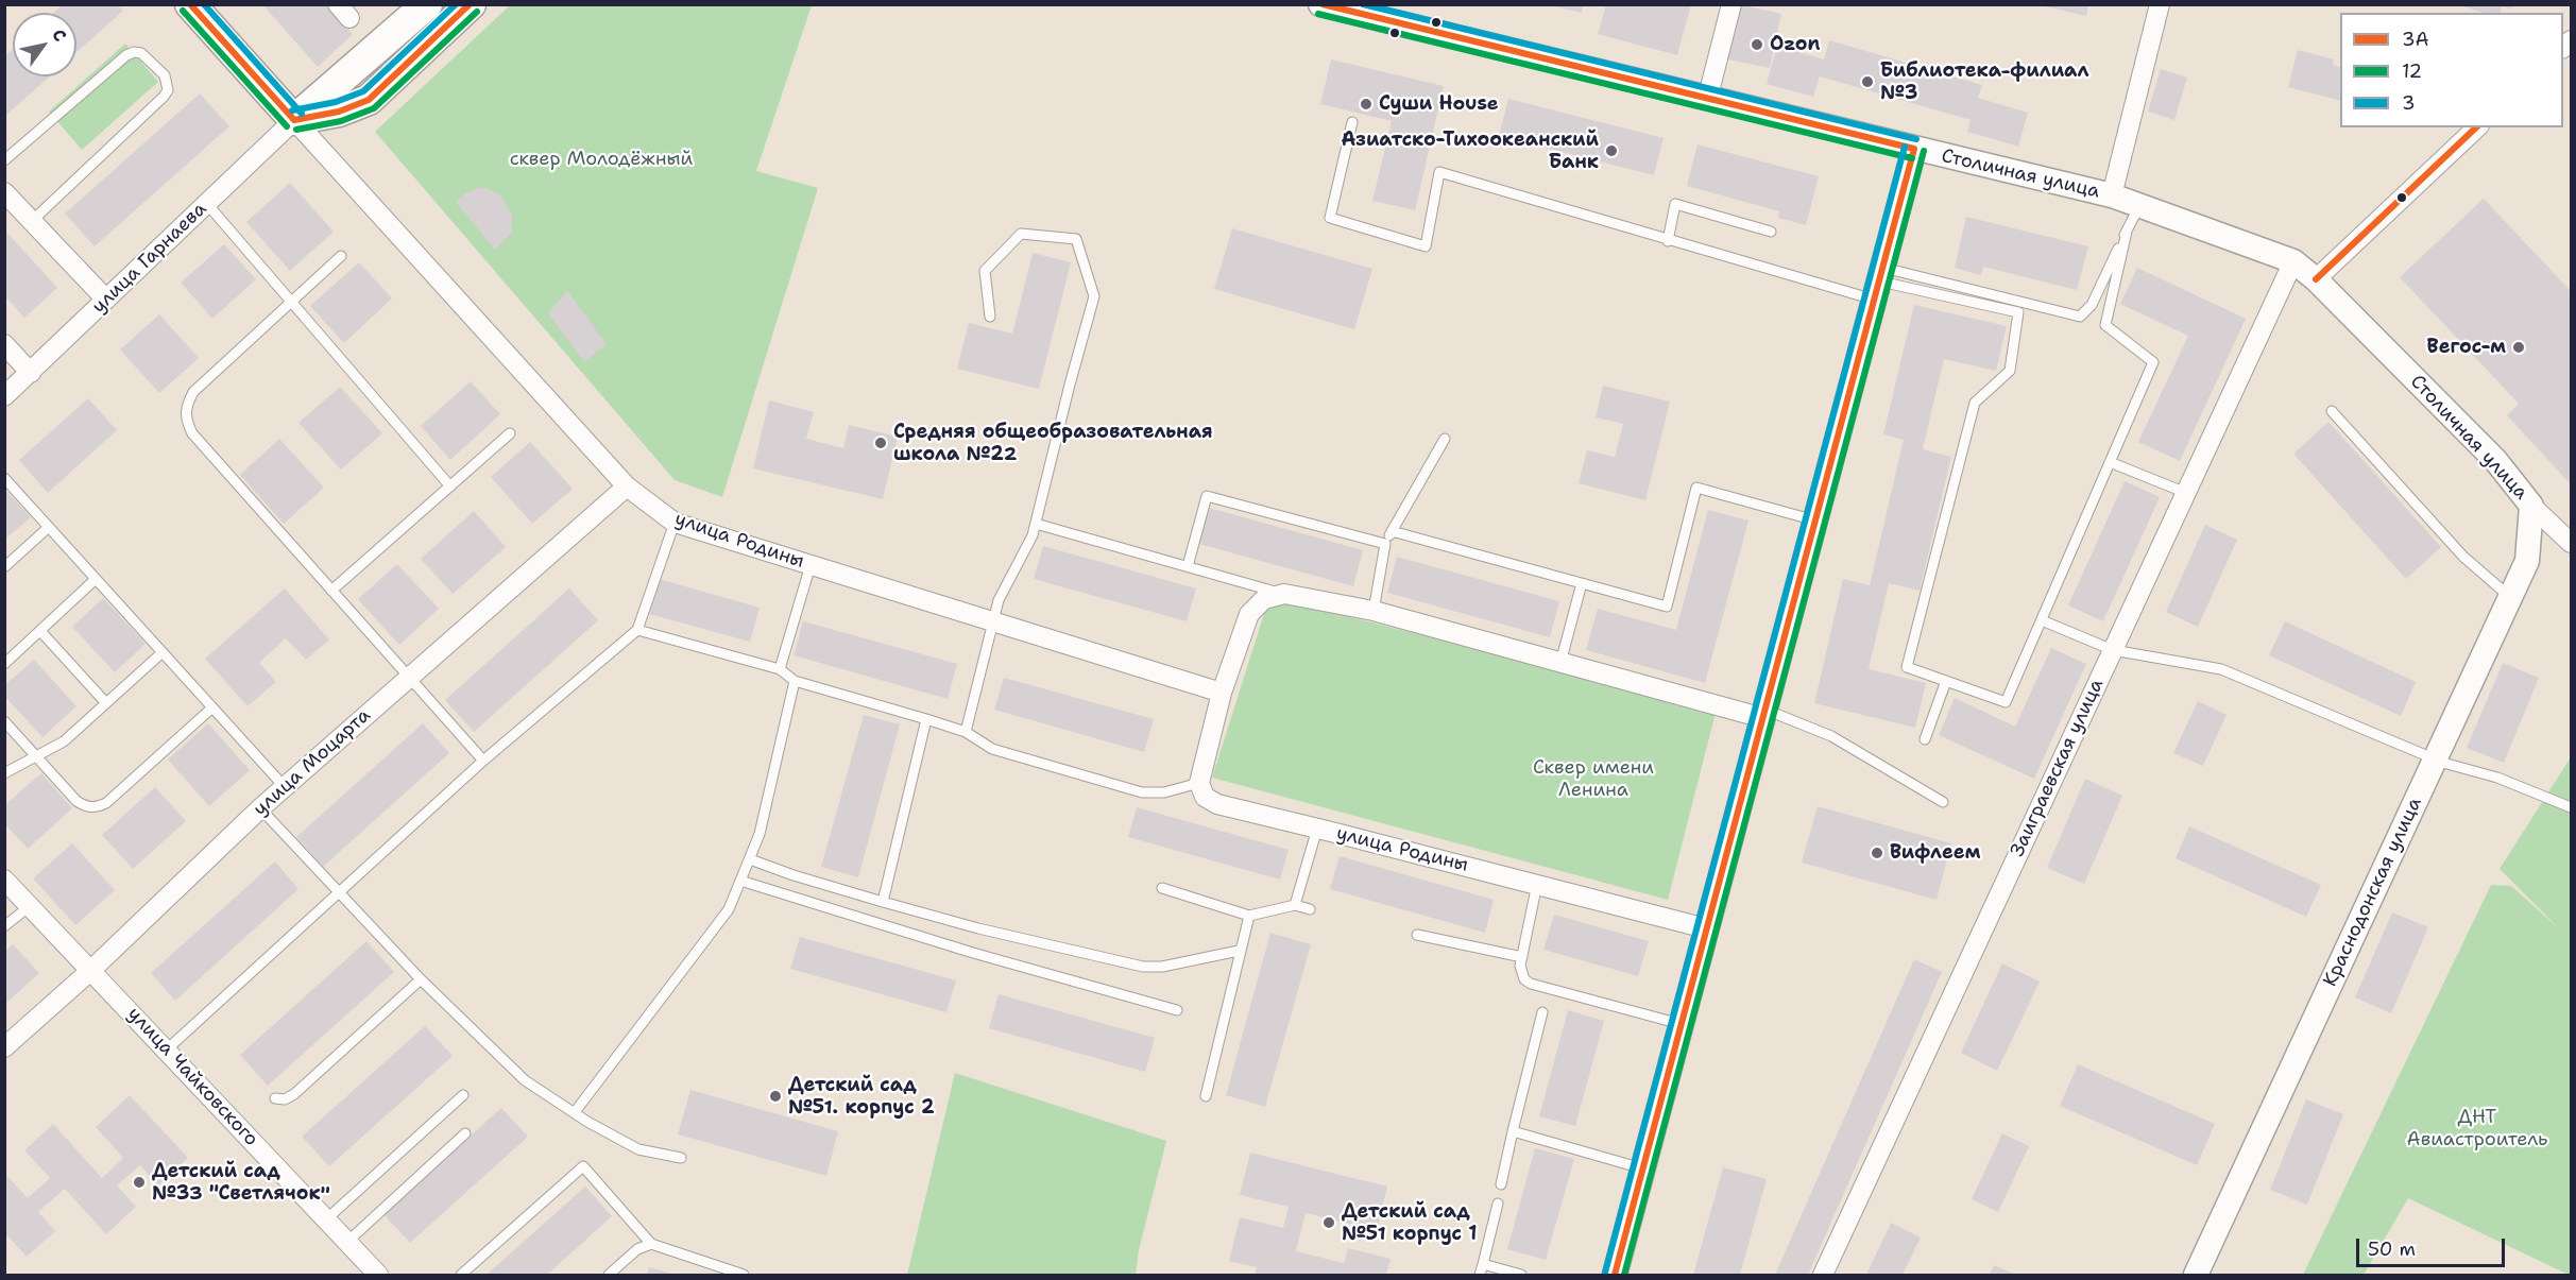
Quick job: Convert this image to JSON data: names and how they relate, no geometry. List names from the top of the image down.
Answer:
{
  "streets": {
    "main road": ["улица Гарнаева"],
    "street": [
      "Столичная улица",
      "улица Родины",
      "улица Моцарта",
      "Заиграевская улица",
      "Краснодонская улица",
      "улица Чайковского"
    ]
  },
  "crossings": [
    ["Столичная улица", "Заиграевская улица"],
    ["Столичная улица", "Краснодонская улица"],
    ["улица Гарнаева", "улица Родины"],
    ["улица Родины", "улица Моцарта"],
    ["улица Моцарта", "улица Чайковского"]
  ],
  "parks": ["сквер Молодёжный", "Сквер имени Ленина", "ДНТ Авиастроитель"],
  "places": [
    "Ozon",
    "Библиотека-филиал №3",
    "Суши House",
    "Азиатско-Тихоокеанский Банк",
    "Вегос-м",
    "Средняя общеобразовательная школа №22",
    "Вифлеем",
    "Детский сад №51. корпус 2",
    "Детский сад №33 \"Светлячок\"",
    "Детский сад №51 корпус 1"
  ],
  "lines": ["transit line 3А", "transit line 3", "transit line 12"],
  "legend": ["3А", "12", "3"],
  "scale_bar": "50 m",
  "north": "top right"
}
